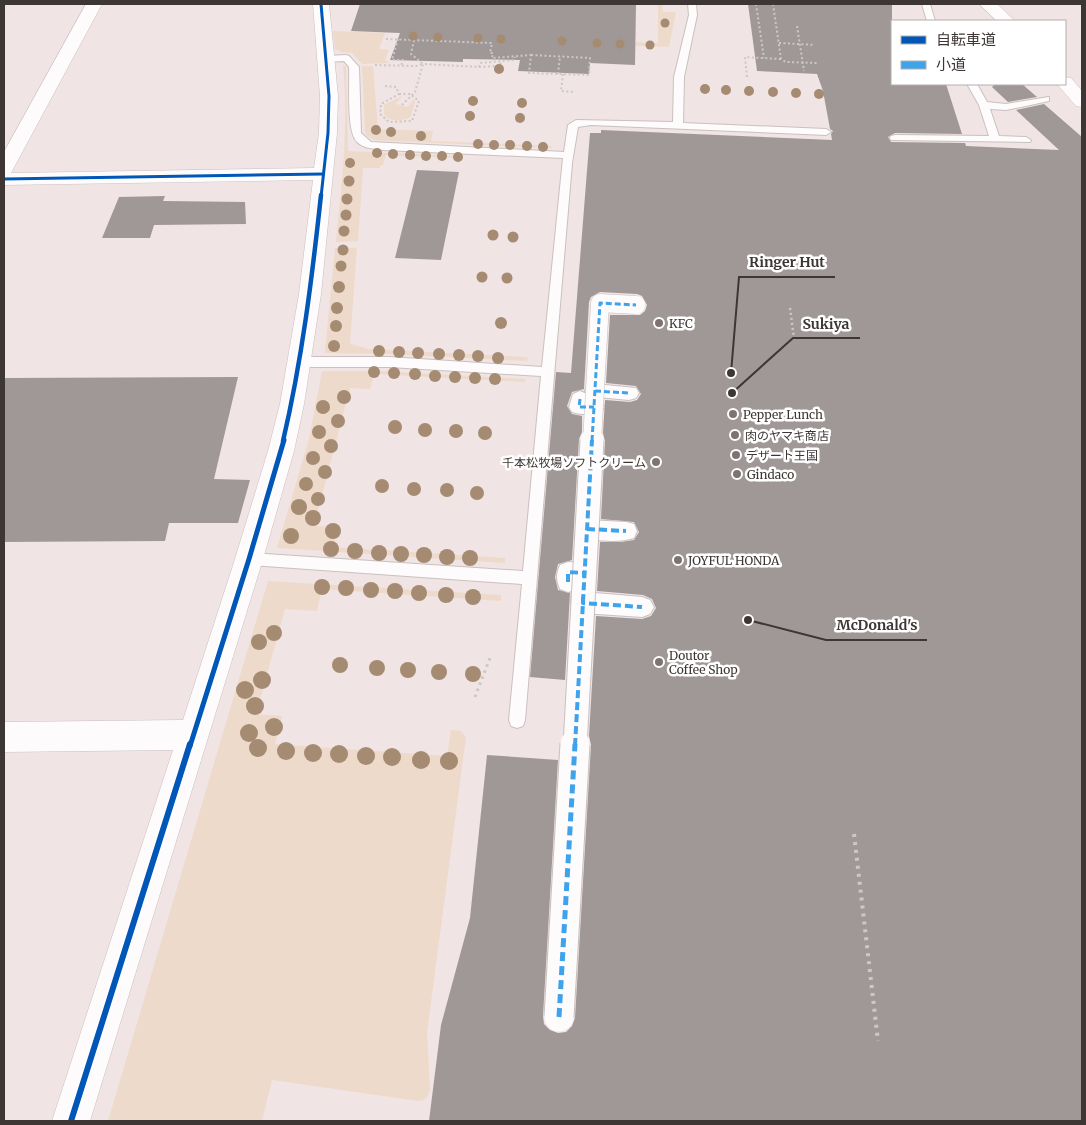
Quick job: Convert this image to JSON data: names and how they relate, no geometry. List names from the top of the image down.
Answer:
{
  "places": [
    "KFC",
    "Ringer Hut",
    "Sukiya",
    "Pepper Lunch",
    "肉のヤマキ商店",
    "デザート王国",
    "千本松牧場ソフトクリーム",
    "Gindaco",
    "JOYFUL HONDA",
    "McDonald's",
    "Doutor Coffee Shop"
  ],
  "legend": ["自転車道", "小道"]
}
